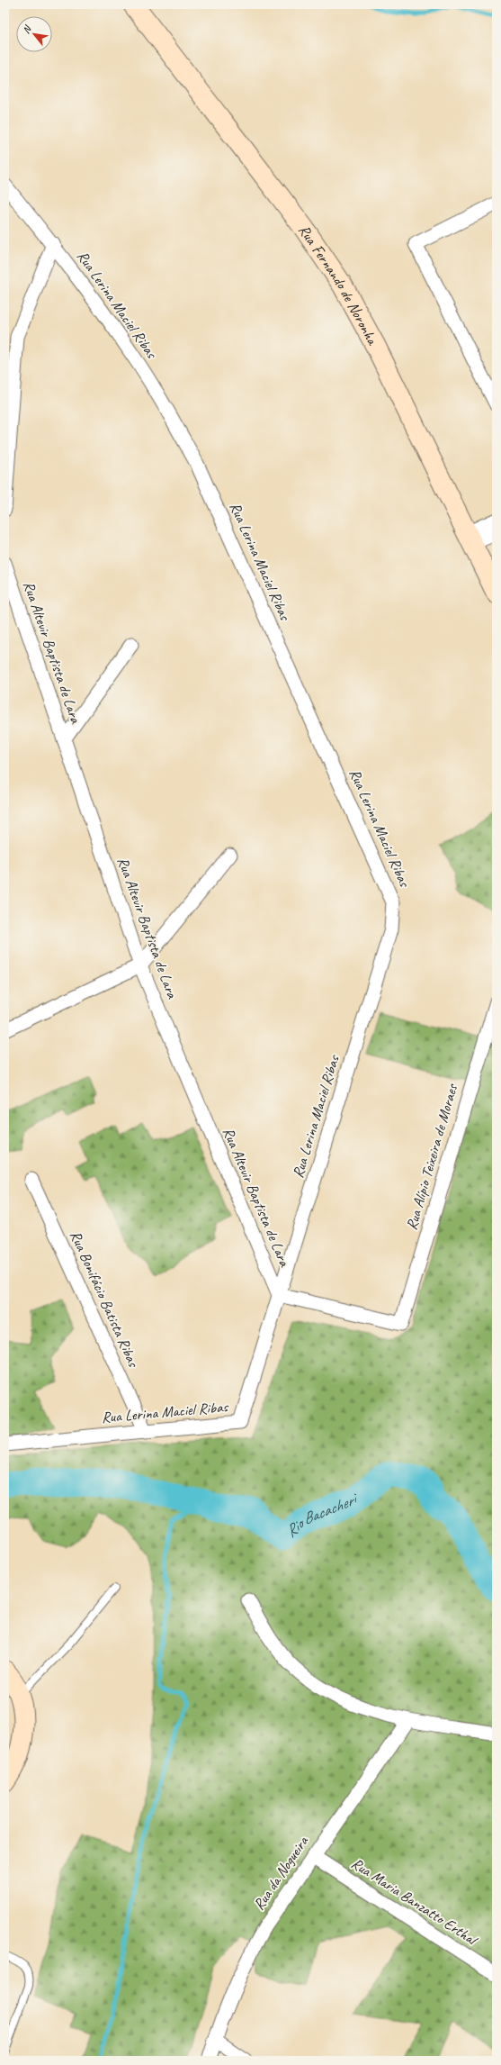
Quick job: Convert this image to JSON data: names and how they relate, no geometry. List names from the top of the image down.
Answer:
{
  "streets": {
    "main road": ["Rua Fernando de Noronha"],
    "street": [
      "Rua Lerina Maciel Ribas",
      "Rua Altevir Baptista de Lara",
      "Rua Alípio Teixeira de Moraes",
      "Rua Bonifácio Batista Ribas",
      "Rua da Nogueira",
      "Rua Maria Banzatto Erthal"
    ]
  },
  "crossings": [
    ["Rua Lerina Maciel Ribas", "Rua Altevir Baptista de Lara"],
    ["Rua Lerina Maciel Ribas", "Rua Alípio Teixeira de Moraes"],
    ["Rua Lerina Maciel Ribas", "Rua Bonifácio Batista Ribas"],
    ["Rua Altevir Baptista de Lara", "Rua Alípio Teixeira de Moraes"],
    ["Rua da Nogueira", "Rua Maria Banzatto Erthal"]
  ],
  "water": ["Rio Bacacheri"],
  "north": "top left"
}
